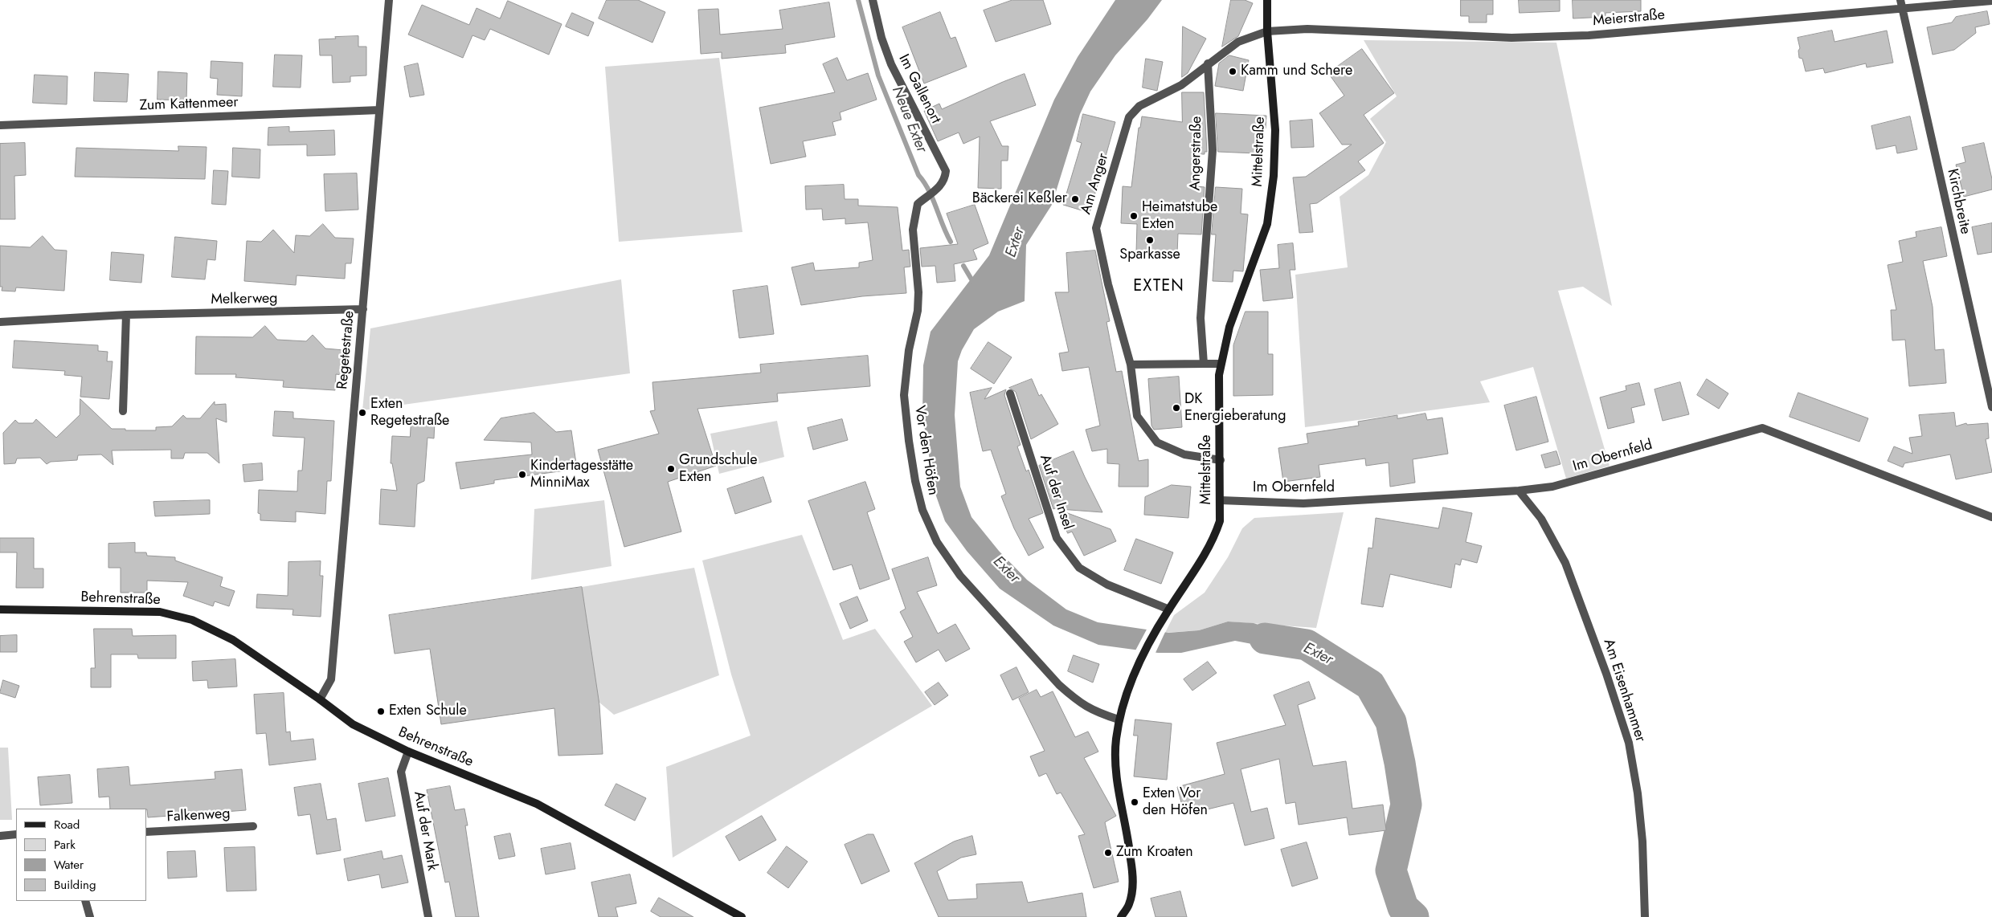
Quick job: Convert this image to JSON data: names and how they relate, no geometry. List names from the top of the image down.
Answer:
{
  "streets": {
    "main road": ["Mittelstraße", "Behrenstraße"],
    "street": [
      "Meierstraße",
      "Im Gallenort",
      "Zum Kattenmeer",
      "Angerstraße",
      "Am Anger",
      "Kirchbreite",
      "Melkerweg",
      "Regetestraße",
      "Vor den Höfen",
      "Im Obernfeld",
      "Auf der Insel",
      "Am Eisenhammer",
      "Falkenweg",
      "Auf der Mark"
    ]
  },
  "crossings": [
    ["Meierstraße", "Mittelstraße"],
    ["Meierstraße", "Am Anger"],
    ["Meierstraße", "Kirchbreite"],
    ["Im Gallenort", "Vor den Höfen"],
    ["Zum Kattenmeer", "Regetestraße"],
    ["Mittelstraße", "Am Anger"],
    ["Mittelstraße", "Vor den Höfen"],
    ["Mittelstraße", "Im Obernfeld"],
    ["Mittelstraße", "Auf der Insel"],
    ["Angerstraße", "Am Anger"],
    ["Melkerweg", "Regetestraße"],
    ["Regetestraße", "Behrenstraße"],
    ["Im Obernfeld", "Am Eisenhammer"],
    ["Behrenstraße", "Auf der Mark"]
  ],
  "districts": ["EXTEN"],
  "water": ["Neue Exter", "Exter"],
  "places": [
    "Kamm und Schere",
    "Bäckerei Keßler",
    "Heimatstube Exten",
    "Sparkasse",
    "DK Energieberatung",
    "Exten Regetestraße",
    "Grundschule Exten",
    "Kindertagesstätte MinniMax",
    "Exten Schule",
    "Exten Vor den Höfen",
    "Zum Kroaten"
  ],
  "legend": [
    "Road",
    "Park",
    "Water",
    "Building"
  ]
}
